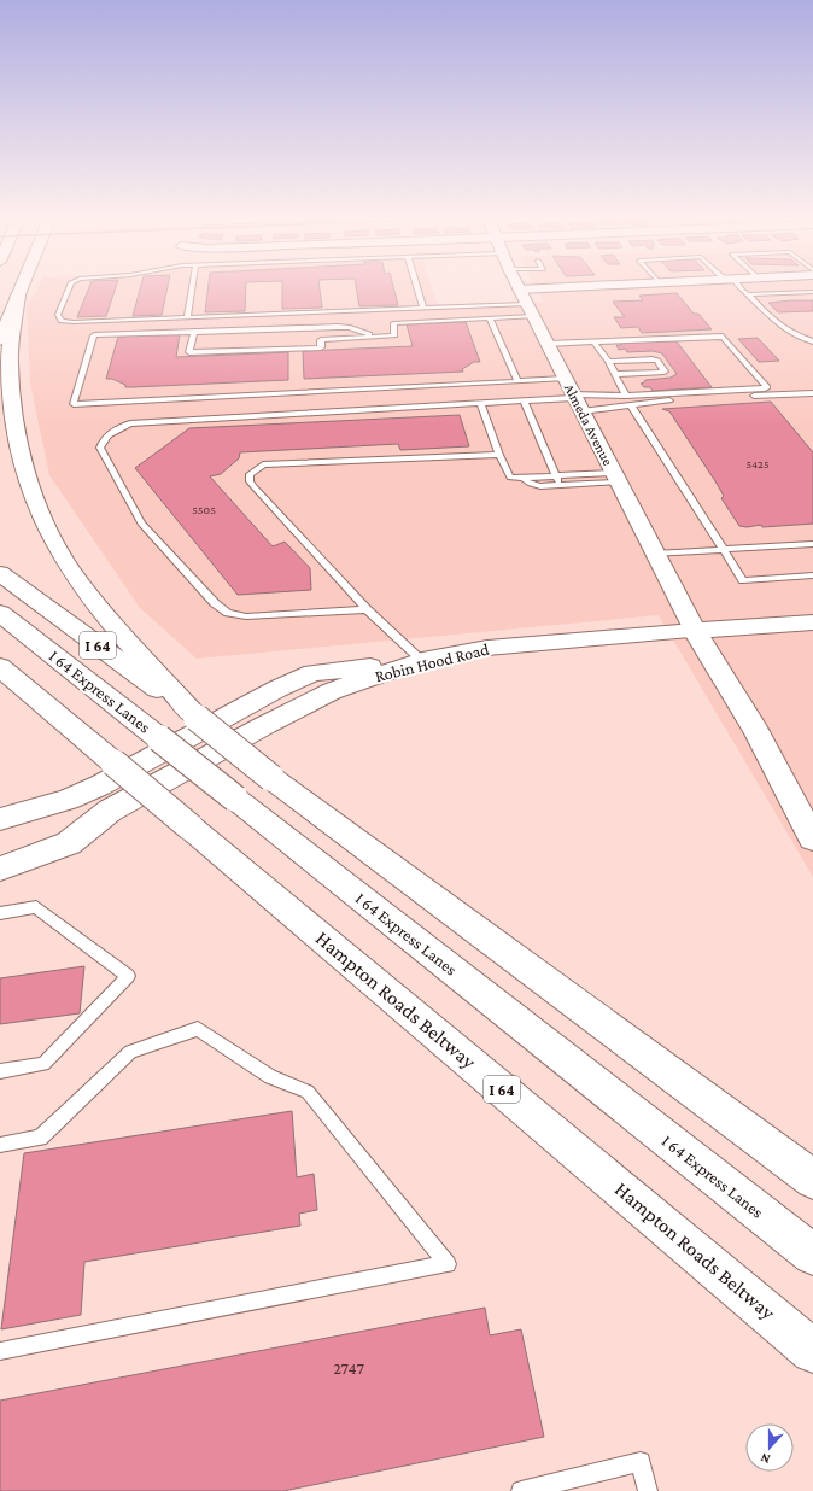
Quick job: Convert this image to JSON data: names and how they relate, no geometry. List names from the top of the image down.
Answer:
{
  "streets": {
    "main road": [
      "Almeda Avenue",
      "I 64",
      "Robin Hood Road",
      "I 64 Express Lanes",
      "Hampton Roads Beltway"
    ]
  },
  "crossings": [
    ["Almeda Avenue", "Robin Hood Road"]
  ],
  "house_numbers": ["5425", "5505", "2747"],
  "north": "bottom"
}
